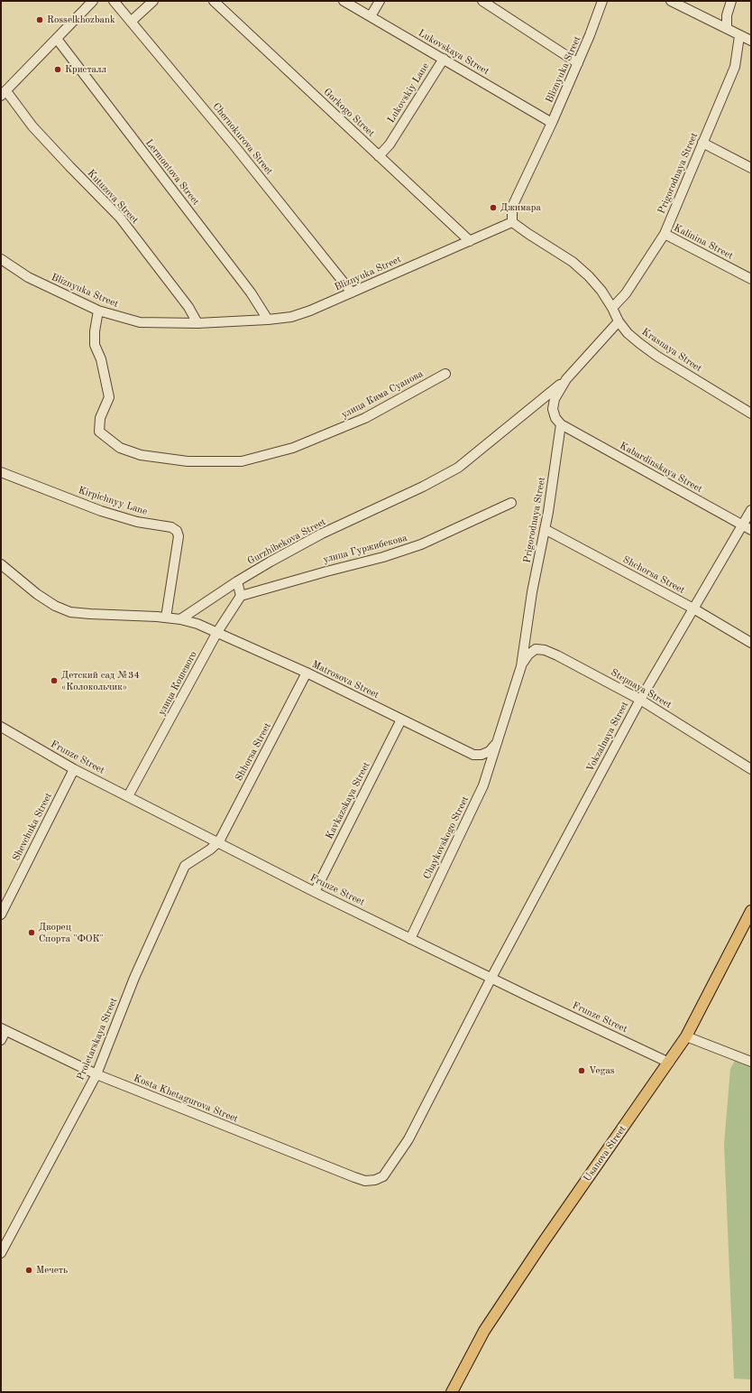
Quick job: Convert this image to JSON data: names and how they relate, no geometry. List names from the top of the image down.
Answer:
{
  "streets": {
    "main road": ["Usanova Street"],
    "street": [
      "Lukovskaya Street",
      "Bliznyuka Street",
      "Lukovskiy Lane",
      "Gorkogo Street",
      "Chernokurova Street",
      "Lermontova Street",
      "Prigorodnaya Street",
      "Kutuzova Street",
      "Kalinina Street",
      "Krasnaya Street",
      "улица Кима Суанова",
      "Kabardinskaya Street",
      "Kirpichnyy Lane",
      "Gurzhibekova Street",
      "улица Гуржибекова",
      "Shchorsa Street",
      "Matrosova Street",
      "улица Кошевого",
      "Stepnaya Street",
      "Vokzalnaya Street",
      "Shhorsa Street",
      "Frunze Street",
      "Kavkazskaya Street",
      "Shevchuka Street",
      "Chaykovskogo Street",
      "Proletarskaya Street",
      "Kosta Khetagurova Street"
    ]
  },
  "crossings": [
    ["Lukovskaya Street", "Bliznyuka Street"],
    ["Lukovskaya Street", "Lukovskiy Lane"],
    ["Bliznyuka Street", "Gorkogo Street"],
    ["Bliznyuka Street", "Chernokurova Street"],
    ["Bliznyuka Street", "Lermontova Street"],
    ["Bliznyuka Street", "Kutuzova Street"],
    ["Bliznyuka Street", "Krasnaya Street"],
    ["Bliznyuka Street", "улица Кима Суанова"],
    ["Lukovskiy Lane", "Gorkogo Street"],
    ["Prigorodnaya Street", "Kalinina Street"],
    ["Prigorodnaya Street", "Krasnaya Street"],
    ["Prigorodnaya Street", "Kabardinskaya Street"],
    ["Prigorodnaya Street", "Shchorsa Street"],
    ["Prigorodnaya Street", "Matrosova Street"],
    ["Prigorodnaya Street", "Stepnaya Street"],
    ["Prigorodnaya Street", "Chaykovskogo Street"],
    ["Kabardinskaya Street", "Vokzalnaya Street"],
    ["Gurzhibekova Street", "Matrosova Street"],
    ["улица Гуржибекова", "улица Кошевого"],
    ["Shchorsa Street", "Vokzalnaya Street"],
    ["Matrosova Street", "улица Кошевого"],
    ["Matrosova Street", "Shhorsa Street"],
    ["Matrosova Street", "Kavkazskaya Street"],
    ["Matrosova Street", "Chaykovskogo Street"],
    ["улица Кошевого", "Frunze Street"],
    ["Stepnaya Street", "Vokzalnaya Street"],
    ["Vokzalnaya Street", "Frunze Street"],
    ["Vokzalnaya Street", "Kosta Khetagurova Street"],
    ["Shhorsa Street", "Frunze Street"],
    ["Shhorsa Street", "Proletarskaya Street"],
    ["Frunze Street", "Kavkazskaya Street"],
    ["Frunze Street", "Shevchuka Street"],
    ["Frunze Street", "Chaykovskogo Street"],
    ["Frunze Street", "Proletarskaya Street"],
    ["Frunze Street", "Usanova Street"],
    ["Proletarskaya Street", "Kosta Khetagurova Street"]
  ],
  "places": [
    "Rosselkhozbank",
    "Кристалл",
    "Джимара",
    "Детский сад №34 «Колокольчик»",
    "Дворец Спорта \"ФОК\"",
    "Vegas",
    "Мечеть"
  ]
}
